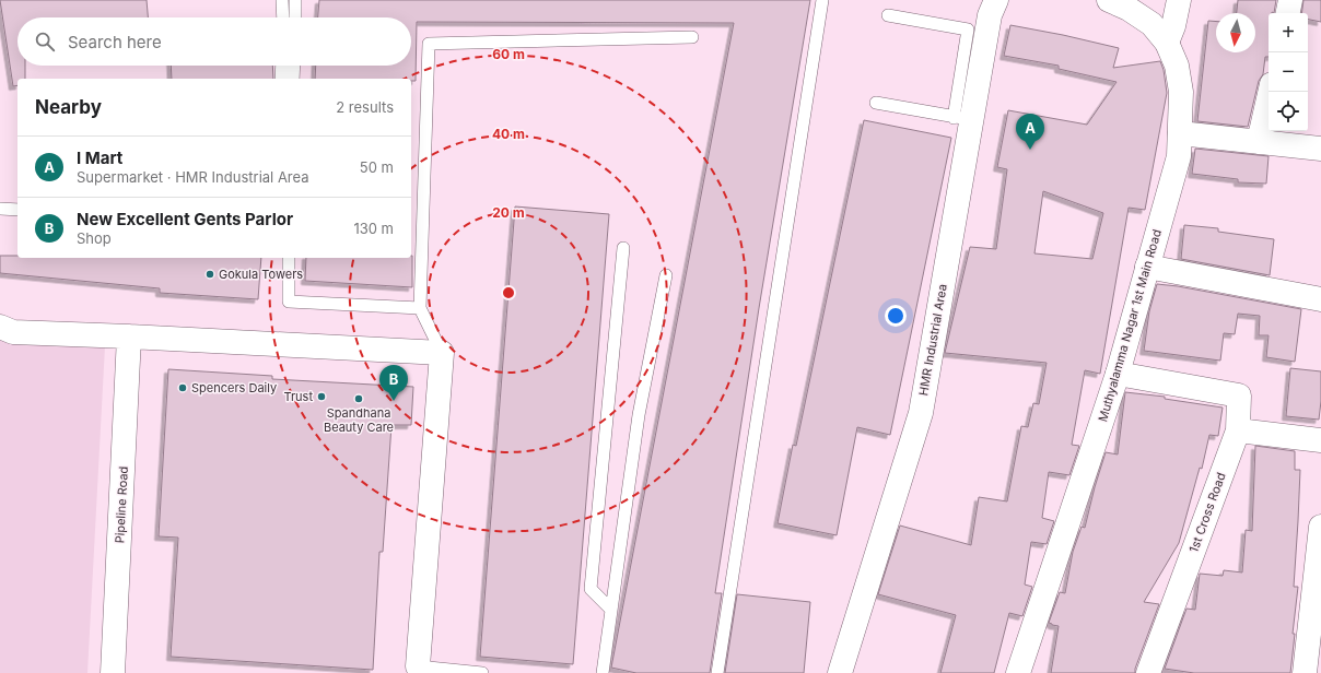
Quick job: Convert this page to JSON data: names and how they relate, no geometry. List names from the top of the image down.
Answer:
{
  "streets": {
    "street": [
      "Muthyalamma Nagar 1st Main Road",
      "HMR Industrial Area",
      "Pipeline Road",
      "1st Cross Road"
    ]
  },
  "crossings": [
    ["Muthyalamma Nagar 1st Main Road", "1st Cross Road"]
  ],
  "places": [
    "Gokula Towers",
    "Spencers Daily",
    "Trust",
    "Spandhana Beauty Care"
  ],
  "north": "bottom",
  "page": {
    "map_buttons": ["+", "−"],
    "search": "Search here",
    "heading": ["Nearby", "2 results"],
    "pins": ["A", "B"],
    "list": [
      {
        "mark": "A",
        "name": "I Mart",
        "note": "Supermarket · HMR Industrial Area",
        "value": "50 m"
      },
      {
        "mark": "B",
        "name": "New Excellent Gents Parlor",
        "note": "Shop",
        "value": "130 m"
      }
    ]
  },
  "rings": ["60 m", "40 m", "20 m"]
}
